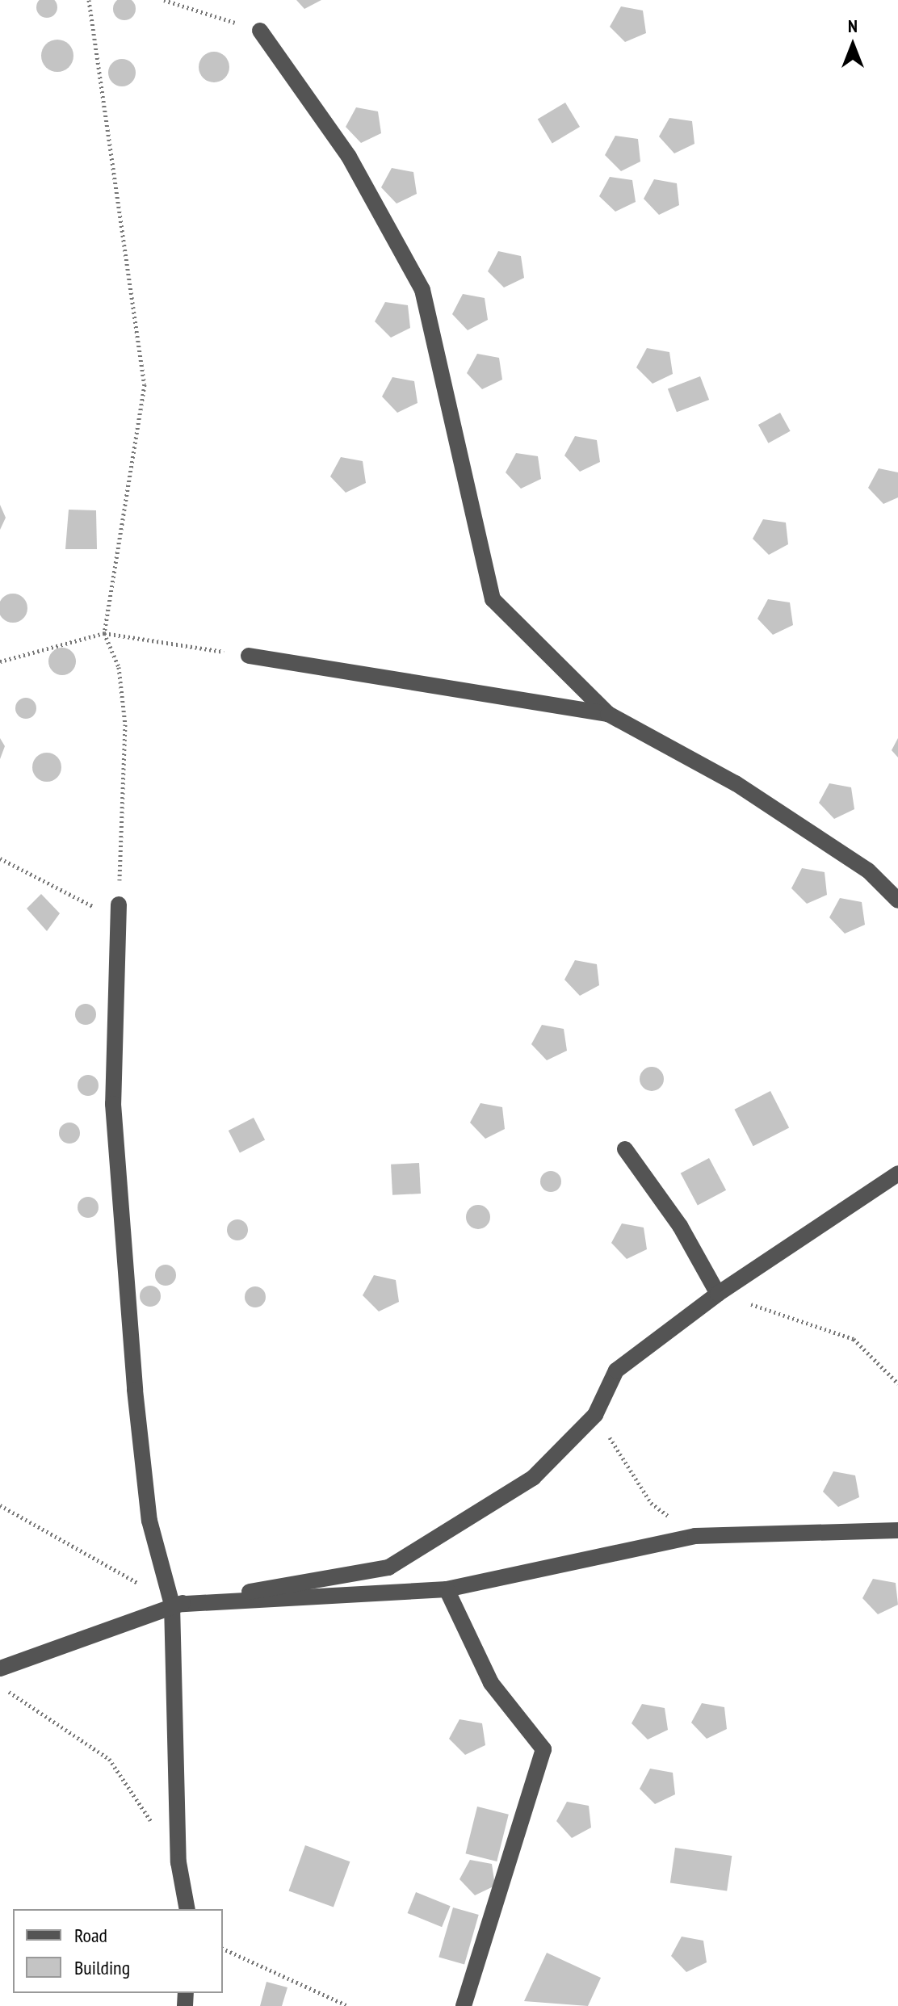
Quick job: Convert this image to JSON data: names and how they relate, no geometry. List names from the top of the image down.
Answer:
{
  "legend": ["Road", "Building"],
  "north": "top"
}
